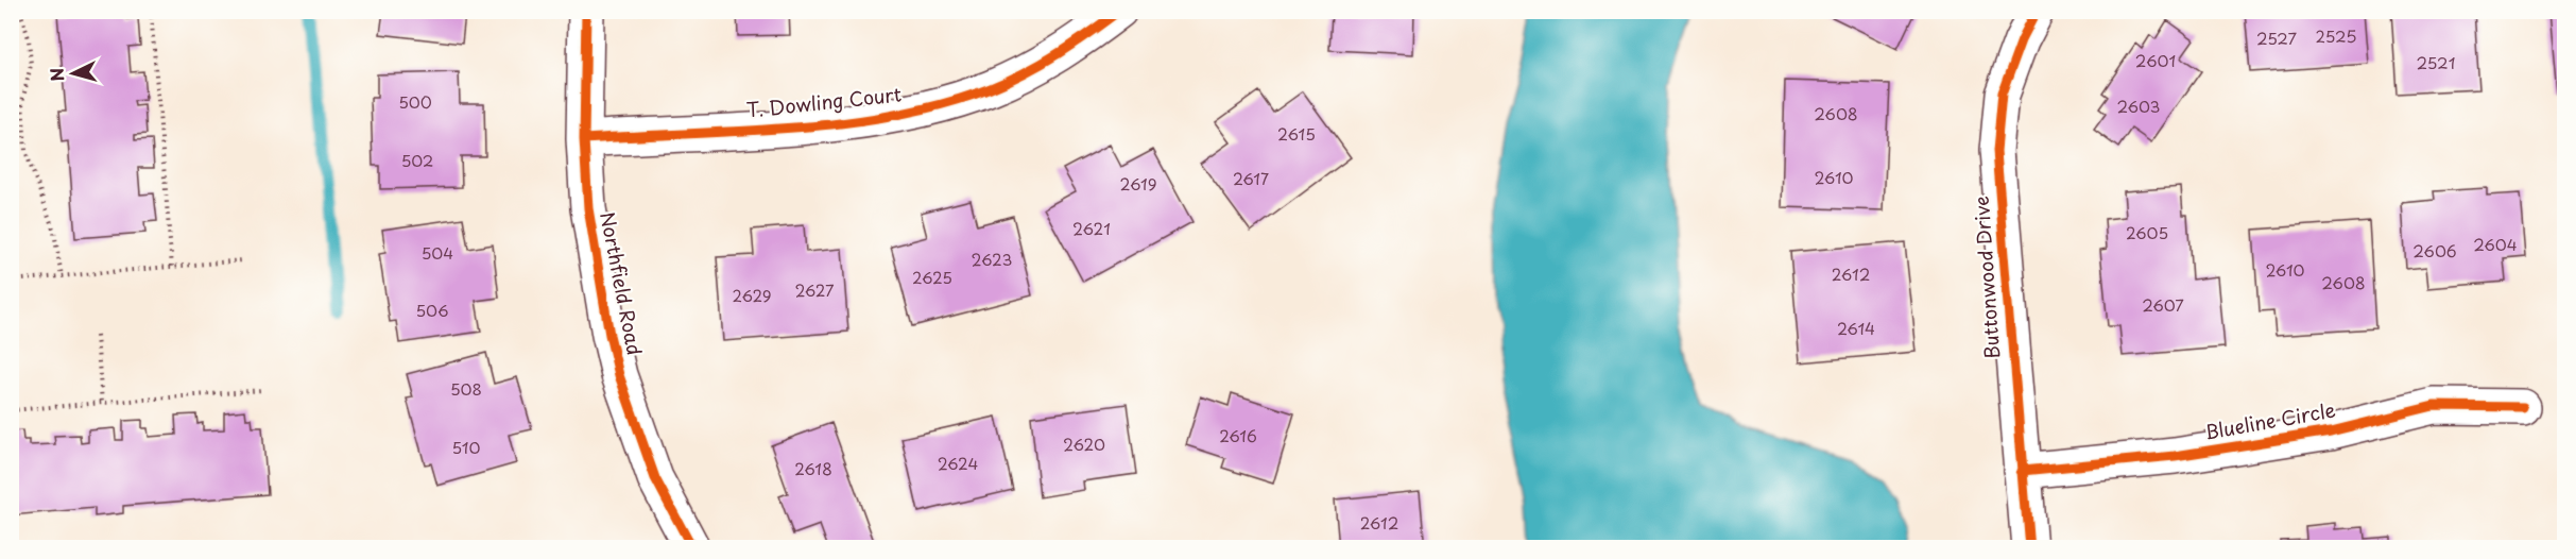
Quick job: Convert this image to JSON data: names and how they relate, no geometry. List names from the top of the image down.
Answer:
{
  "streets": {
    "street": [
      "T. Dowling Court",
      "Buttonwood Drive",
      "Northfield Road",
      "Blueline Circle"
    ]
  },
  "crossings": [
    ["T. Dowling Court", "Northfield Road"],
    ["Buttonwood Drive", "Blueline Circle"]
  ],
  "house_numbers": [
    "2525",
    "2527",
    "2601",
    "2521",
    "500",
    "2603",
    "2608",
    "2615",
    "502",
    "2610",
    "2617",
    "2619",
    "2621",
    "2605",
    "2604",
    "2606",
    "504",
    "2623",
    "2610",
    "2612",
    "2625",
    "2608",
    "2627",
    "2629",
    "2607",
    "506",
    "2614",
    "508",
    "2616",
    "2620",
    "510",
    "2624",
    "2618",
    "2612"
  ],
  "north": "left"
}
